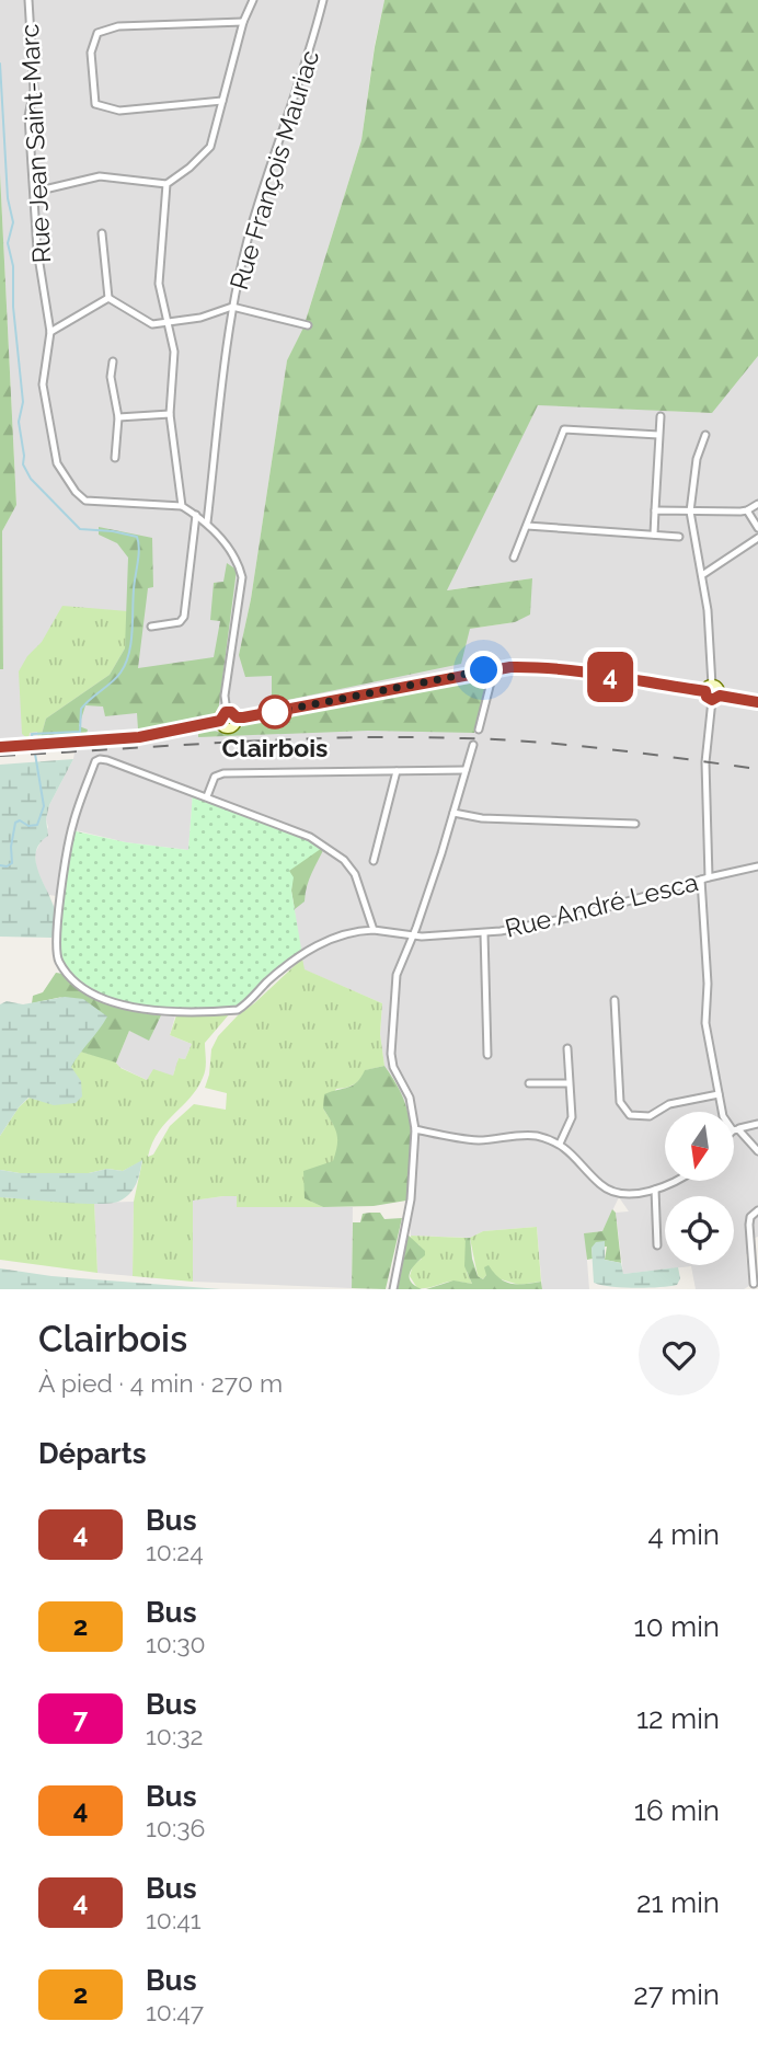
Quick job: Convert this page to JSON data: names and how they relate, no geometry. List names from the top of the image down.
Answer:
{
  "streets": {
    "street": ["Rue Jean Saint-Marc", "Rue François Mauriac", "Rue André Lesca"]
  },
  "places": ["Clairbois"],
  "lines": ["bus line 4"],
  "north": "bottom",
  "page": {
    "on_map": "4",
    "heading": [
      ["Clairbois", "À pied · 4 min · 270 m"],
      "Départs"
    ],
    "list": [
      {
        "mark": "4",
        "name": "Bus",
        "note": "10:24",
        "value": "4 min"
      },
      {
        "mark": "2",
        "name": "Bus",
        "note": "10:30",
        "value": "10 min"
      },
      {
        "mark": "7",
        "name": "Bus",
        "note": "10:32",
        "value": "12 min"
      },
      {
        "mark": "4",
        "name": "Bus",
        "note": "10:36",
        "value": "16 min"
      },
      {
        "mark": "4",
        "name": "Bus",
        "note": "10:41",
        "value": "21 min"
      },
      {
        "mark": "2",
        "name": "Bus",
        "note": "10:47",
        "value": "27 min"
      }
    ]
  }
}
